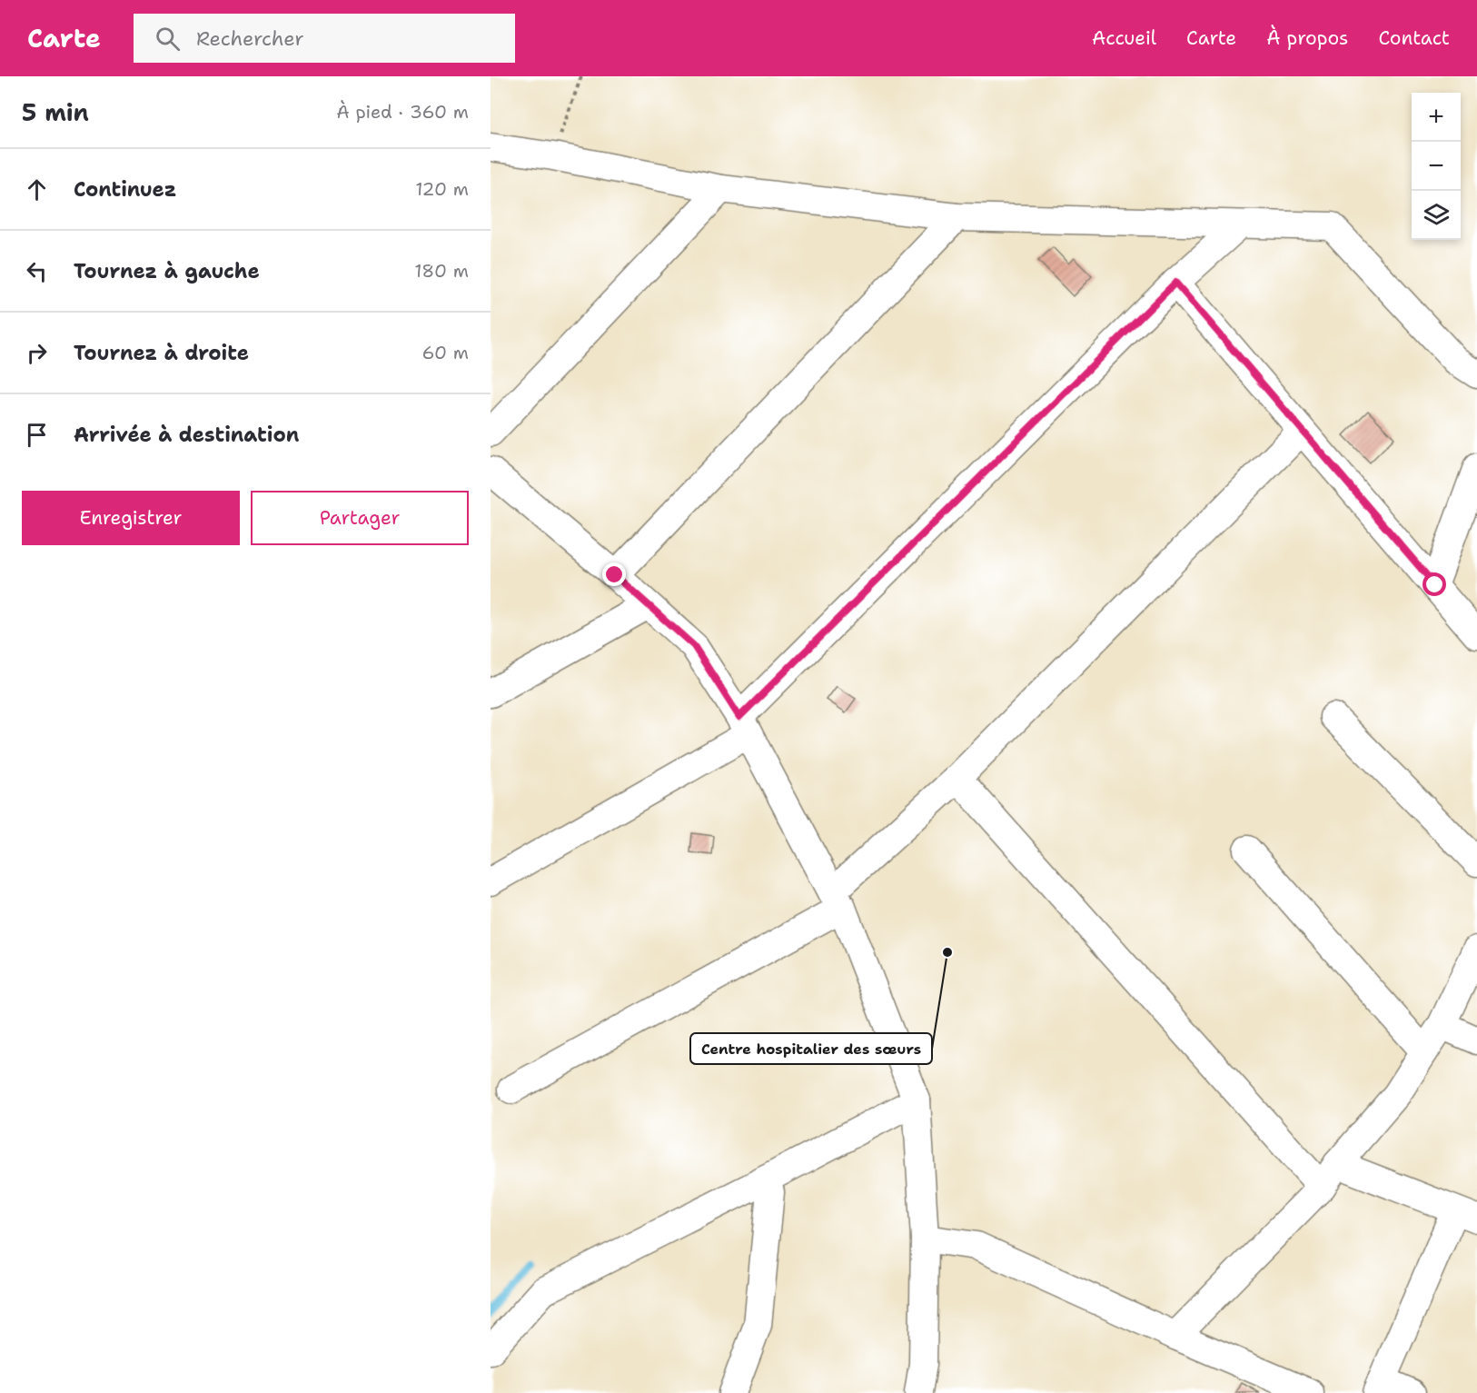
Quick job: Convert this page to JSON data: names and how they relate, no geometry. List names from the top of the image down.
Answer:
{
  "places": ["Centre hospitalier des sœurs"],
  "page": {
    "header": "Carte",
    "search": "Rechercher",
    "nav": [
      "Accueil",
      "Carte",
      "À propos",
      "Contact"
    ],
    "heading": ["5 min", "À pied · 360 m"],
    "map_buttons": ["+", "−"],
    "list": [
      ["Continuez", "120 m"],
      ["Tournez à gauche", "180 m"],
      ["Tournez à droite", "60 m"],
      "Arrivée à destination"
    ],
    "buttons": ["Enregistrer", "Partager"]
  }
}
